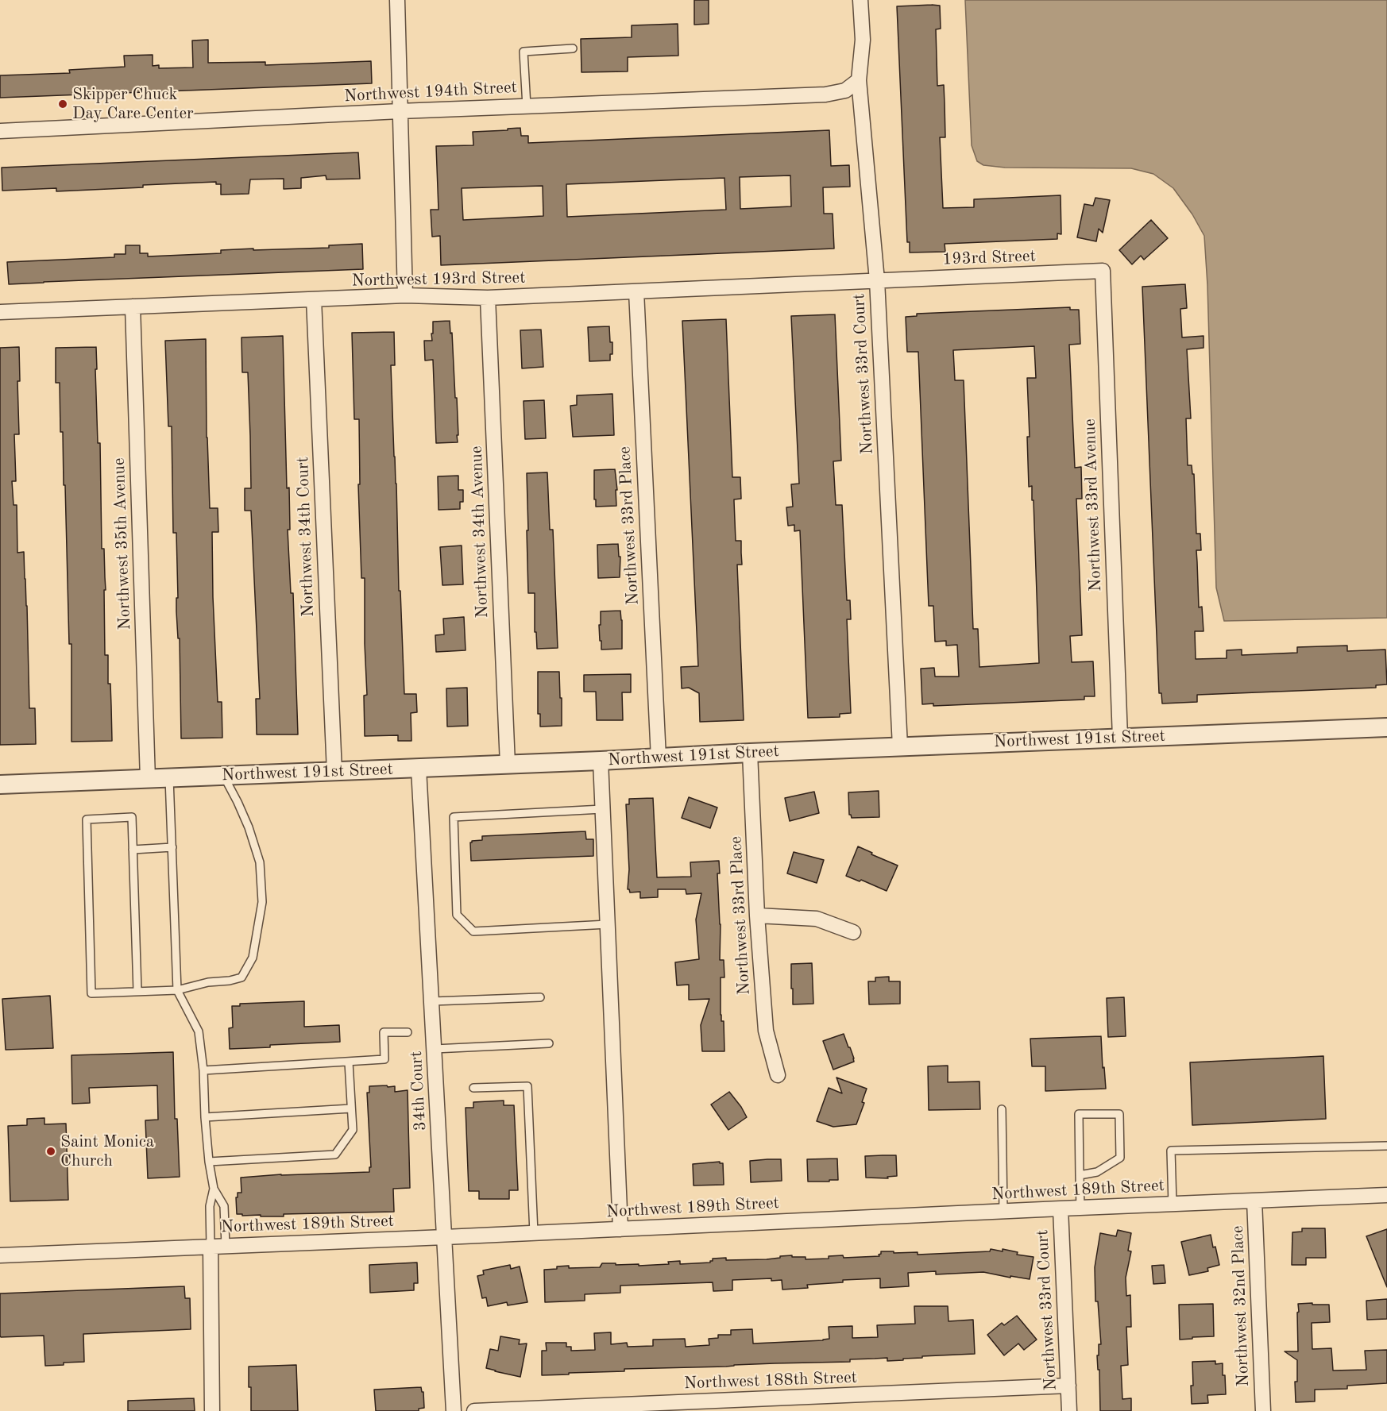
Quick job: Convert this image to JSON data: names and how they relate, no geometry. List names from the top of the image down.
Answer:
{
  "streets": {
    "street": [
      "Northwest 194th Street",
      "193rd Street",
      "Northwest 193rd Street",
      "Northwest 33rd Court",
      "Northwest 33rd Avenue",
      "Northwest 33rd Place",
      "Northwest 34th Avenue",
      "Northwest 34th Court",
      "Northwest 35th Avenue",
      "Northwest 191st Street",
      "34th Court",
      "Northwest 189th Street",
      "Northwest 32nd Place",
      "Northwest 188th Street"
    ]
  },
  "crossings": [
    ["Northwest 194th Street", "Northwest 33rd Court"],
    ["193rd Street", "Northwest 193rd Street"],
    ["193rd Street", "Northwest 33rd Court"],
    ["193rd Street", "Northwest 33rd Avenue"],
    ["Northwest 193rd Street", "Northwest 33rd Court"],
    ["Northwest 193rd Street", "Northwest 33rd Place"],
    ["Northwest 193rd Street", "Northwest 34th Avenue"],
    ["Northwest 193rd Street", "Northwest 34th Court"],
    ["Northwest 193rd Street", "Northwest 35th Avenue"],
    ["Northwest 33rd Court", "Northwest 191st Street"],
    ["Northwest 33rd Court", "Northwest 189th Street"],
    ["Northwest 33rd Court", "Northwest 188th Street"],
    ["Northwest 33rd Avenue", "Northwest 191st Street"],
    ["Northwest 33rd Place", "Northwest 191st Street"],
    ["Northwest 34th Avenue", "Northwest 191st Street"],
    ["Northwest 34th Court", "Northwest 191st Street"],
    ["Northwest 35th Avenue", "Northwest 191st Street"],
    ["Northwest 191st Street", "34th Court"],
    ["34th Court", "Northwest 189th Street"],
    ["Northwest 189th Street", "Northwest 32nd Place"]
  ],
  "places": ["Skipper Chuck Day Care Center", "Saint Monica Church"]
}
